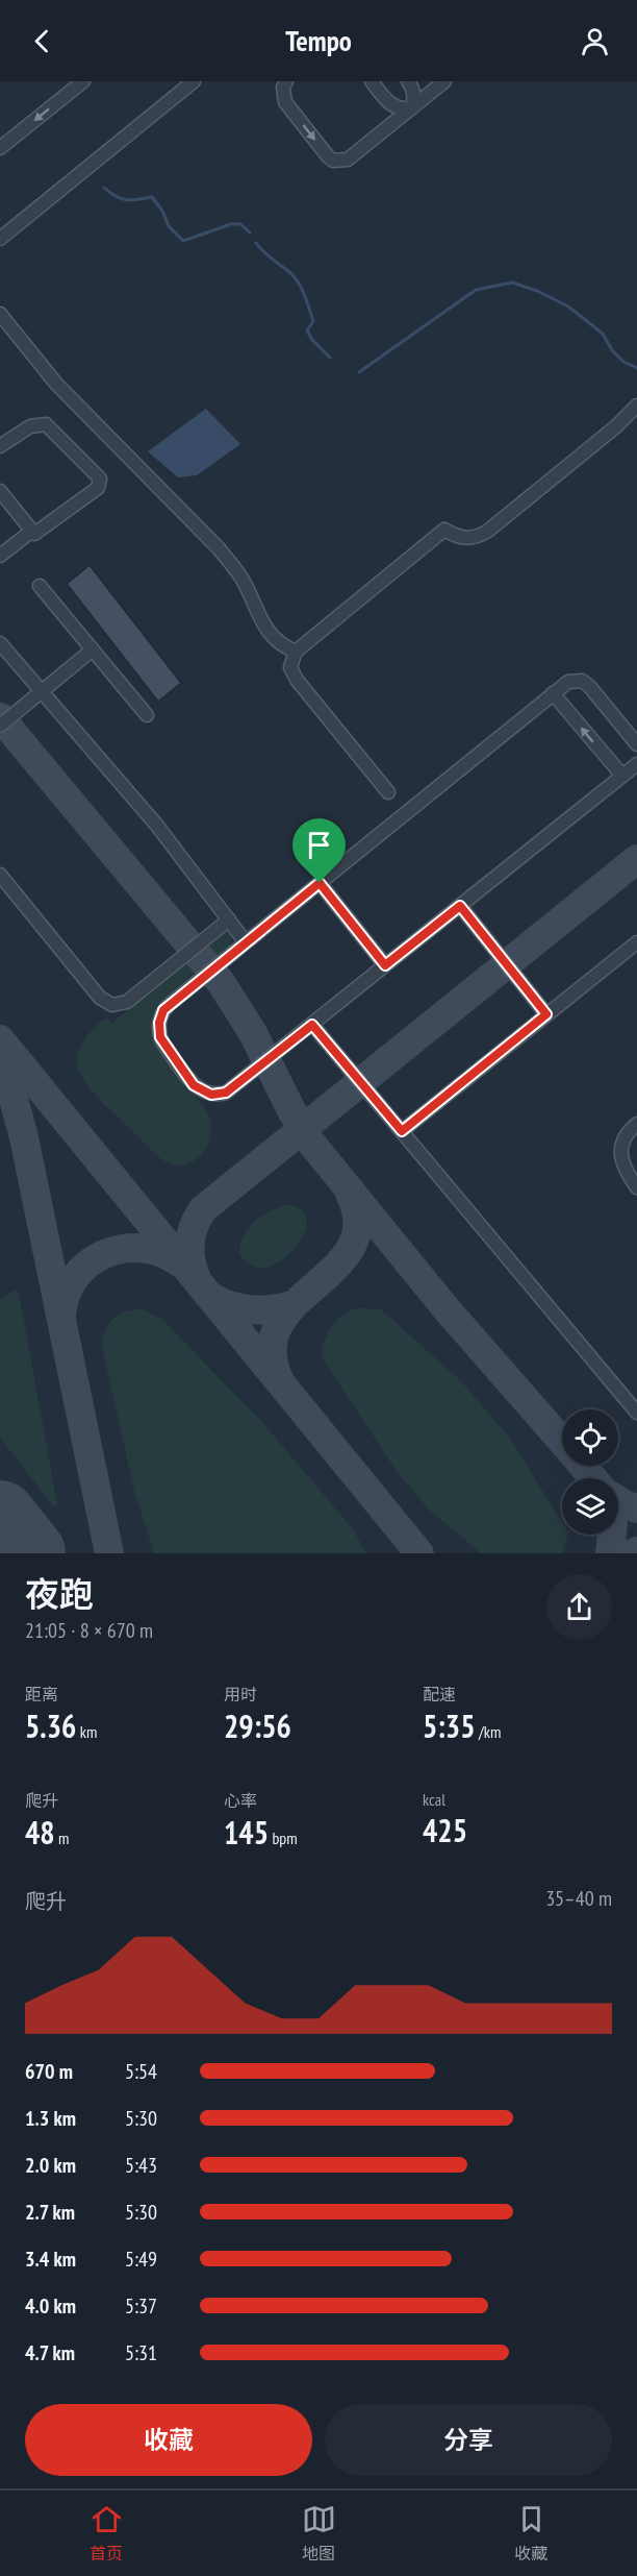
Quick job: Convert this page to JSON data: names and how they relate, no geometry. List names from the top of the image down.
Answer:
{
  "page": {
    "header": "Tempo",
    "heading": ["夜跑", "21:05 · 8 × 670 m"],
    "stats": [
      ["距离", "5.36 km"],
      ["用时", "29:56"],
      ["配速", "5:35 /km"],
      ["爬升", "48 m"],
      ["心率", "145 bpm"],
      ["kcal", "425"]
    ],
    "chart": ["爬升", "35–40 m"],
    "list": [
      {
        "name": "670 m",
        "note": "5:54"
      },
      {
        "name": "1.3 km",
        "note": "5:30"
      },
      {
        "name": "2.0 km",
        "note": "5:43"
      },
      {
        "name": "2.7 km",
        "note": "5:30"
      },
      {
        "name": "3.4 km",
        "note": "5:49"
      },
      {
        "name": "4.0 km",
        "note": "5:37"
      },
      {
        "name": "4.7 km",
        "note": "5:31"
      }
    ],
    "buttons": ["收藏", "分享"],
    "tabs": ["首页", "地图", "收藏"]
  }
}
